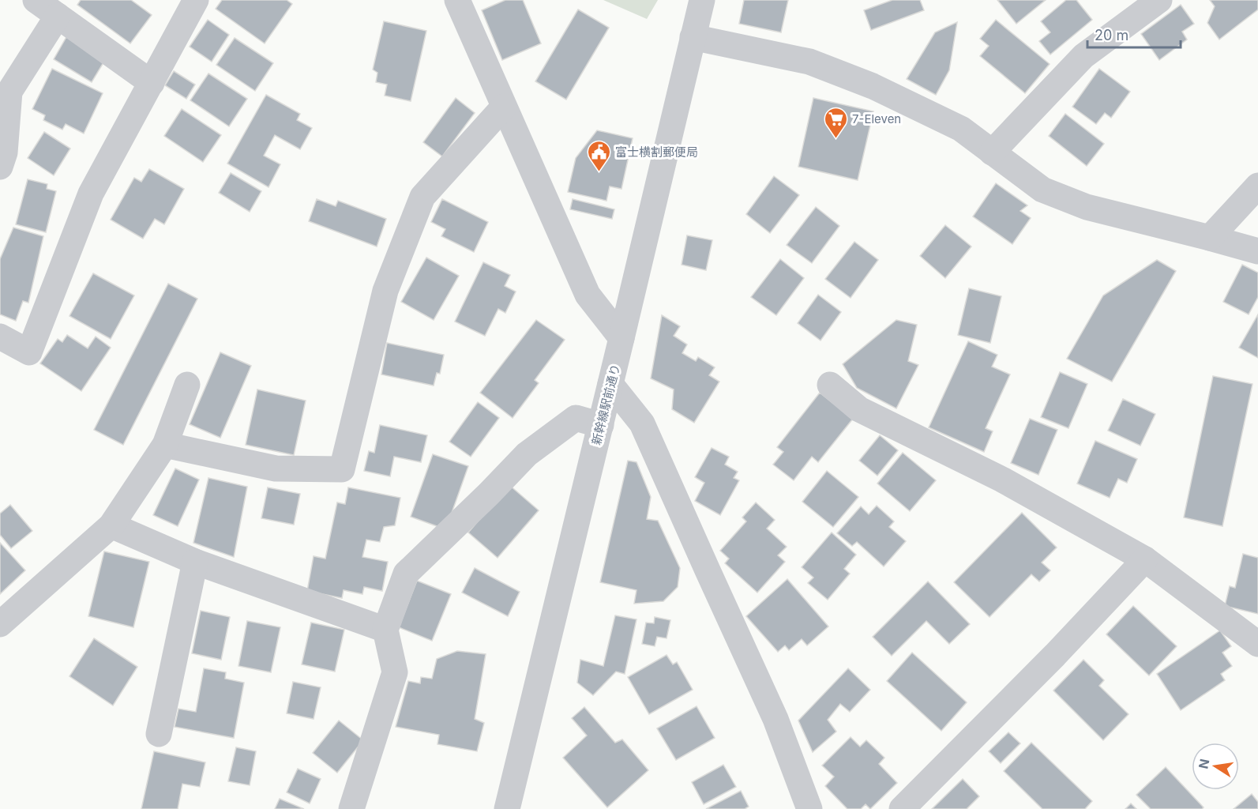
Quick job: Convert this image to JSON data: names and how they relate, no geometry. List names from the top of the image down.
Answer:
{
  "streets": {
    "street": ["新幹線駅前通り"]
  },
  "places": {
    "supermarket": ["7-Eleven"],
    "public building": ["富士横割郵便局"]
  },
  "scale_bar": "20 m",
  "north": "left"
}
